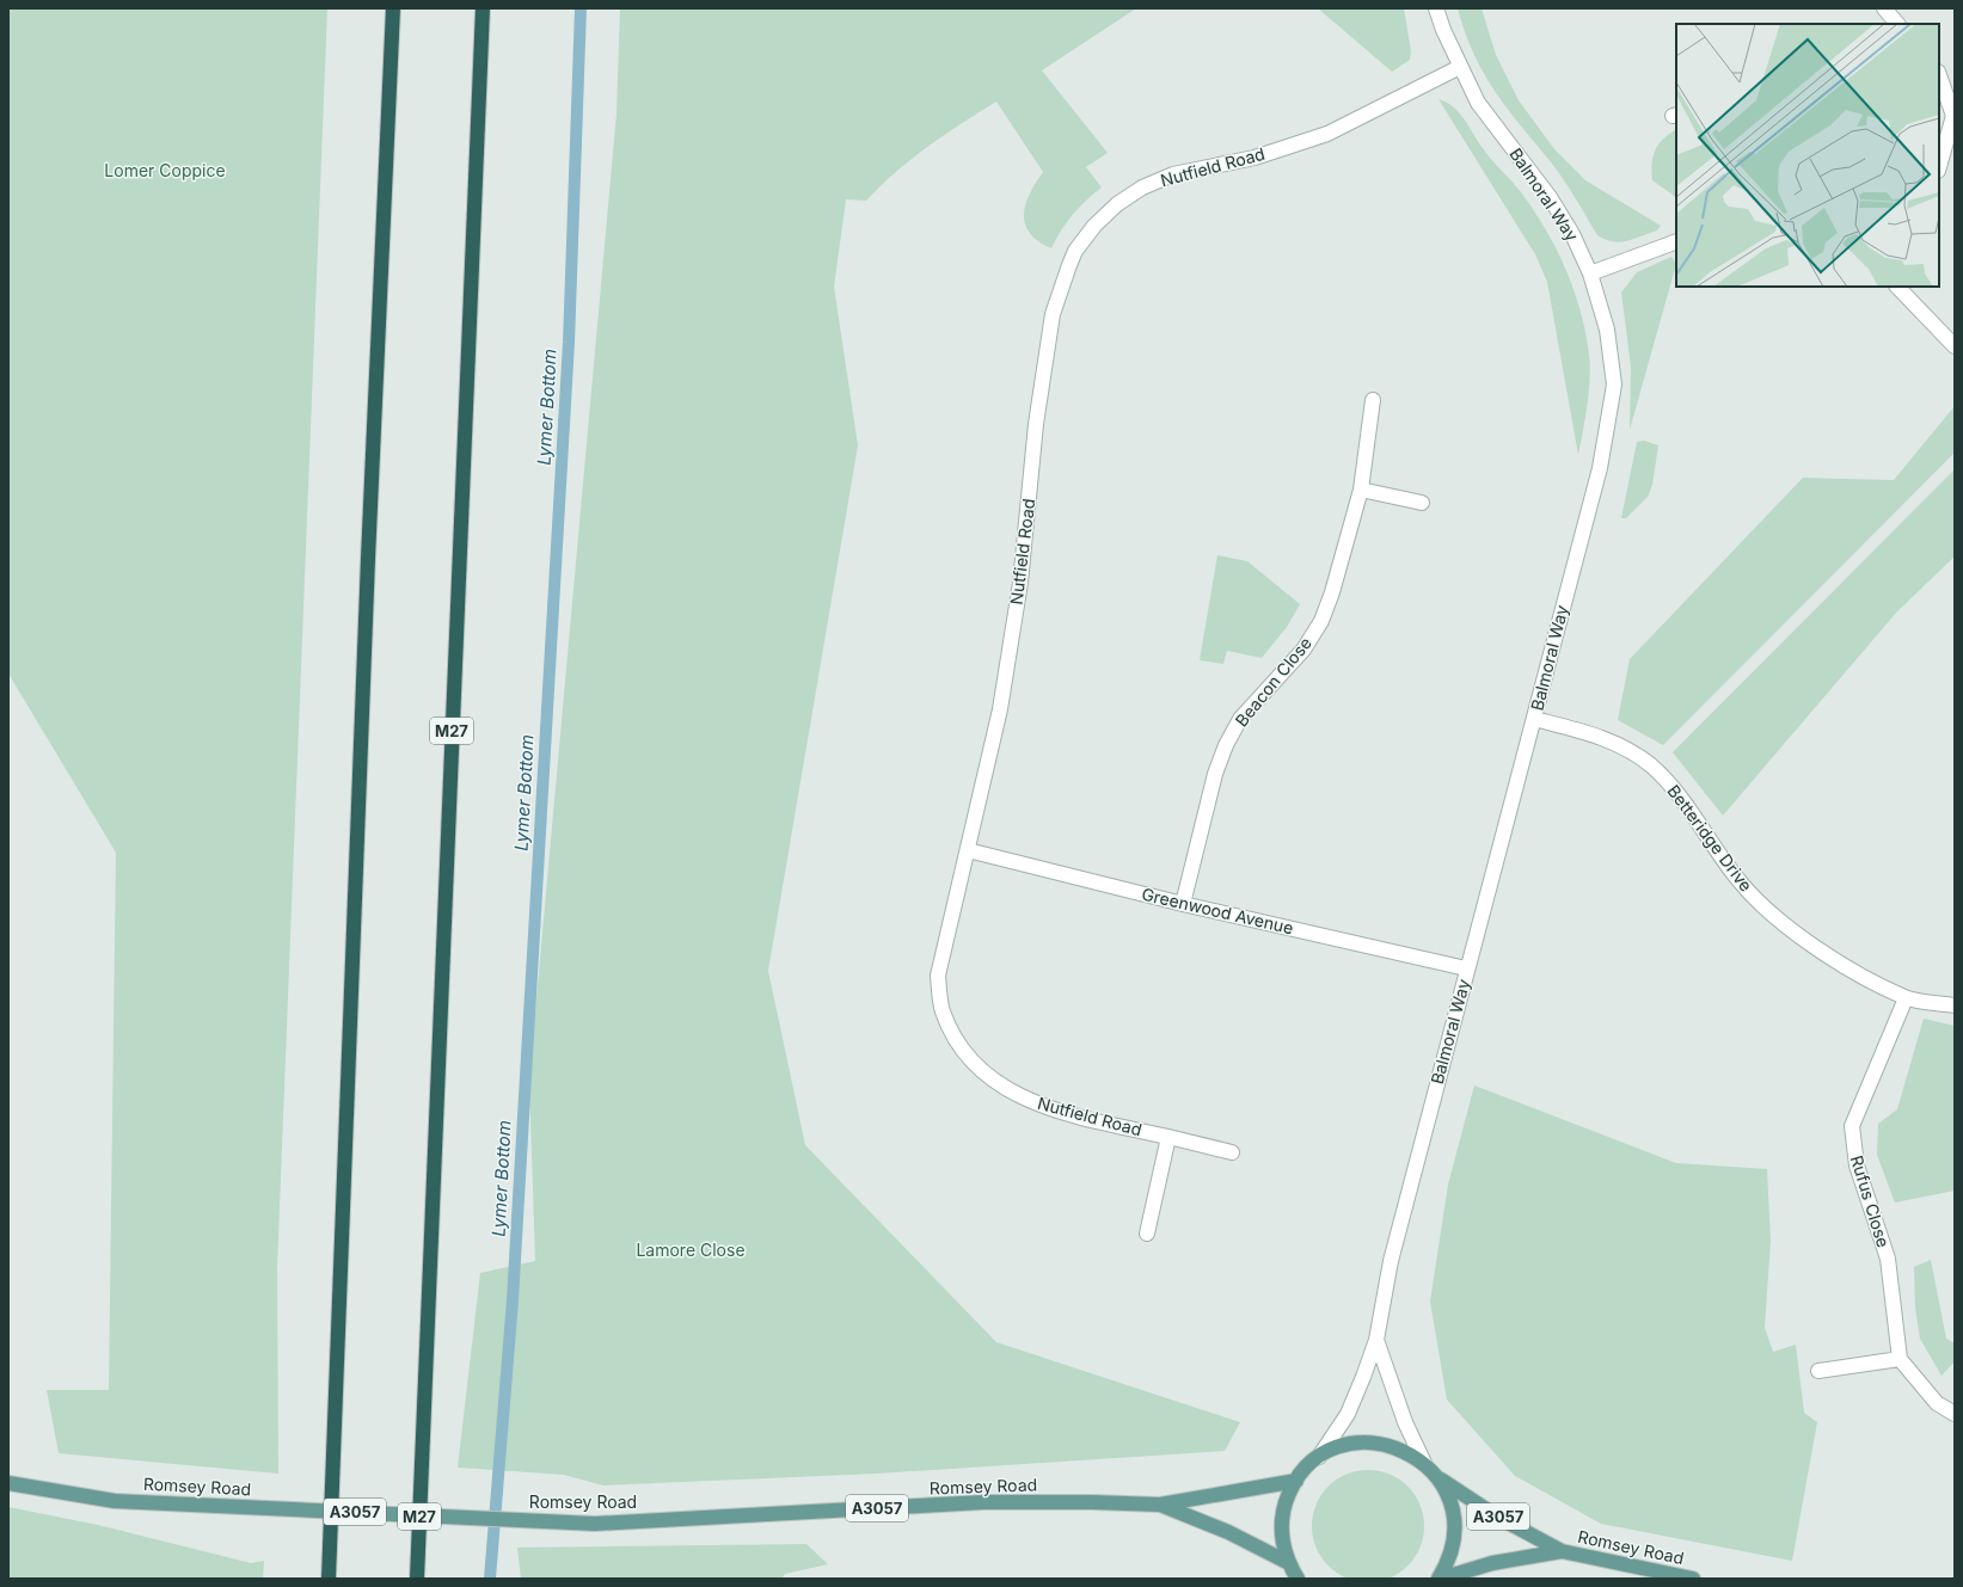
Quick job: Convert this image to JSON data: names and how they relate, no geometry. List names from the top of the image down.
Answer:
{
  "streets": {
    "highway": ["M27"],
    "main road": ["Romsey Road", "A3057"],
    "street": [
      "Nutfield Road",
      "Balmoral Way",
      "Beacon Close",
      "Betteridge Drive",
      "Greenwood Avenue",
      "Rufus Close"
    ]
  },
  "crossings": [
    ["Nutfield Road", "Balmoral Way"],
    ["Nutfield Road", "Greenwood Avenue"],
    ["Balmoral Way", "Betteridge Drive"],
    ["Balmoral Way", "Greenwood Avenue"],
    ["Beacon Close", "Greenwood Avenue"],
    ["Betteridge Drive", "Rufus Close"]
  ],
  "water": ["Lymer Bottom"],
  "parks": ["Lomer Coppice", "Lamore Close"]
}
